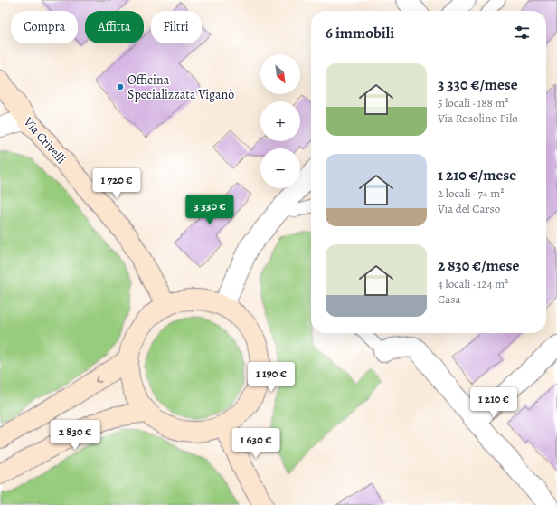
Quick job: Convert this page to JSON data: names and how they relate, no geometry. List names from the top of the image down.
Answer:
{
  "streets": {
    "street": ["Via Crivelli"]
  },
  "places": ["Officina Specializzata Viganò"],
  "north": "bottom right",
  "page": {
    "chip": ["Compra", "Affitta", "Filtri"],
    "heading": "6 immobili",
    "map_buttons": ["+", "−"],
    "list": [
      {
        "name": "3 330 €/mese",
        "note": "5 locali · 188 m² · Via Rosolino Pilo"
      },
      {
        "name": "1 210 €/mese",
        "note": "2 locali · 74 m² · Via del Carso"
      },
      {
        "name": "2 830 €/mese",
        "note": "4 locali · 124 m² · Casa"
      }
    ],
    "price": [
      "1 720 €",
      "3 330 €",
      "1 190 €",
      "1 210 €",
      "2 830 €",
      "1 630 €"
    ]
  }
}
